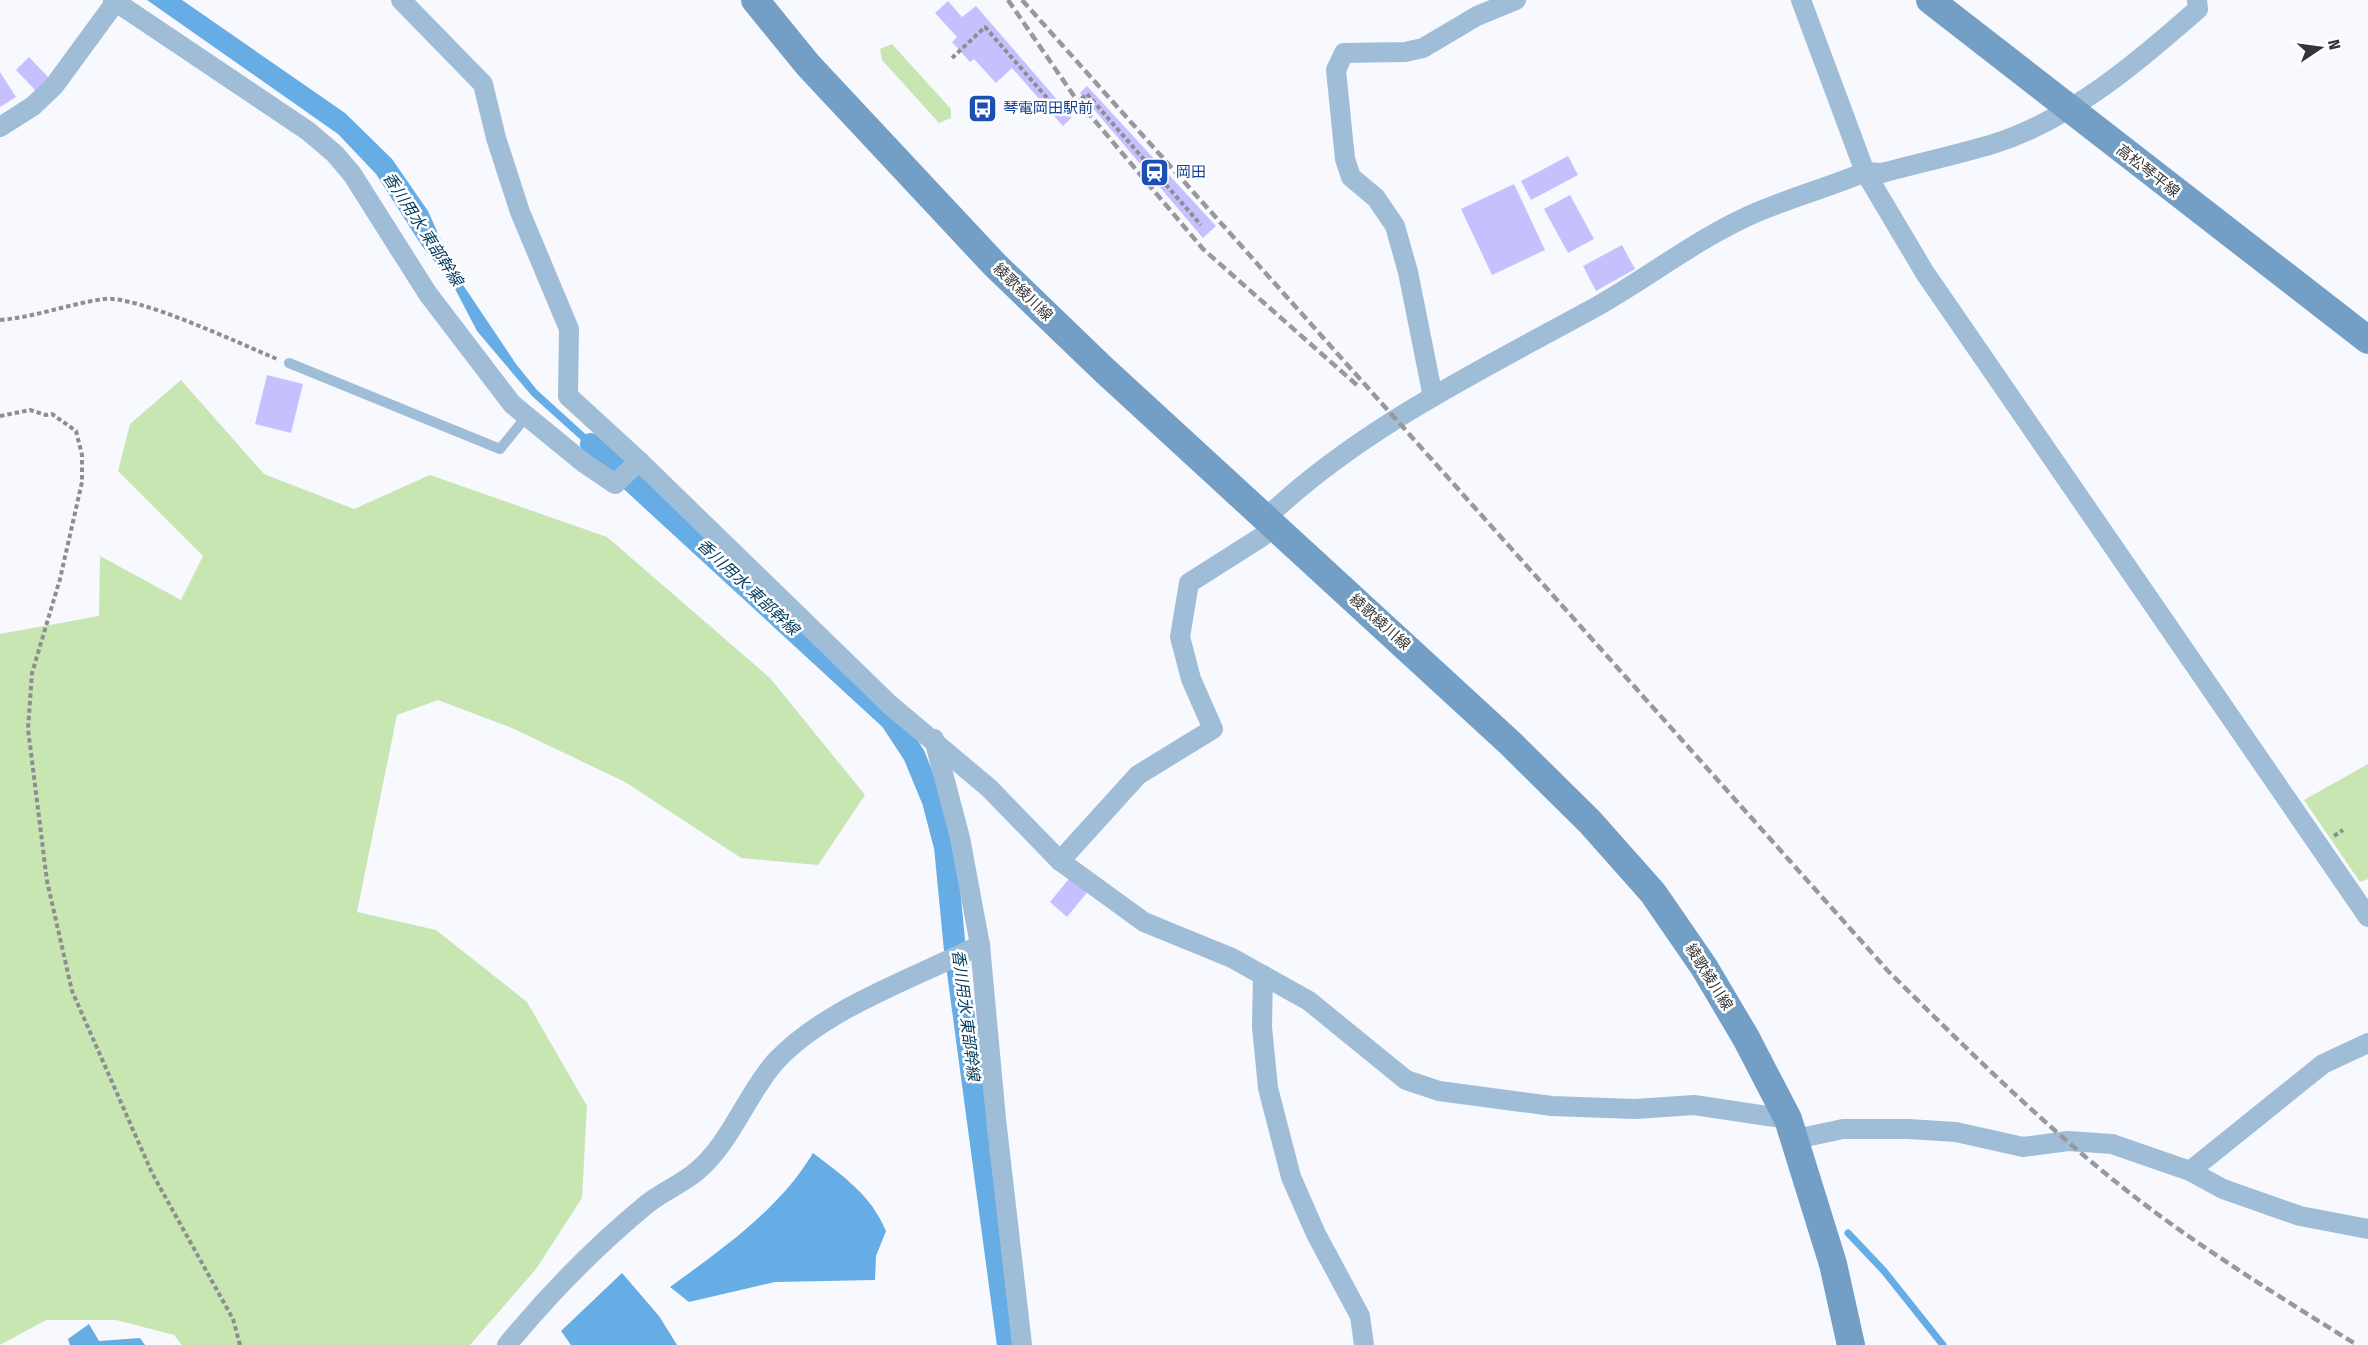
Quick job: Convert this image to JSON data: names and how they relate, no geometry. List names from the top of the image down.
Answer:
{
  "streets": {
    "main road": ["高松琴平線", "綾歌綾川線"]
  },
  "water": ["香川用水 東部幹線"],
  "places": {
    "bus stop": ["琴電岡田駅前"],
    "station": ["岡田"]
  },
  "north": "right"
}
